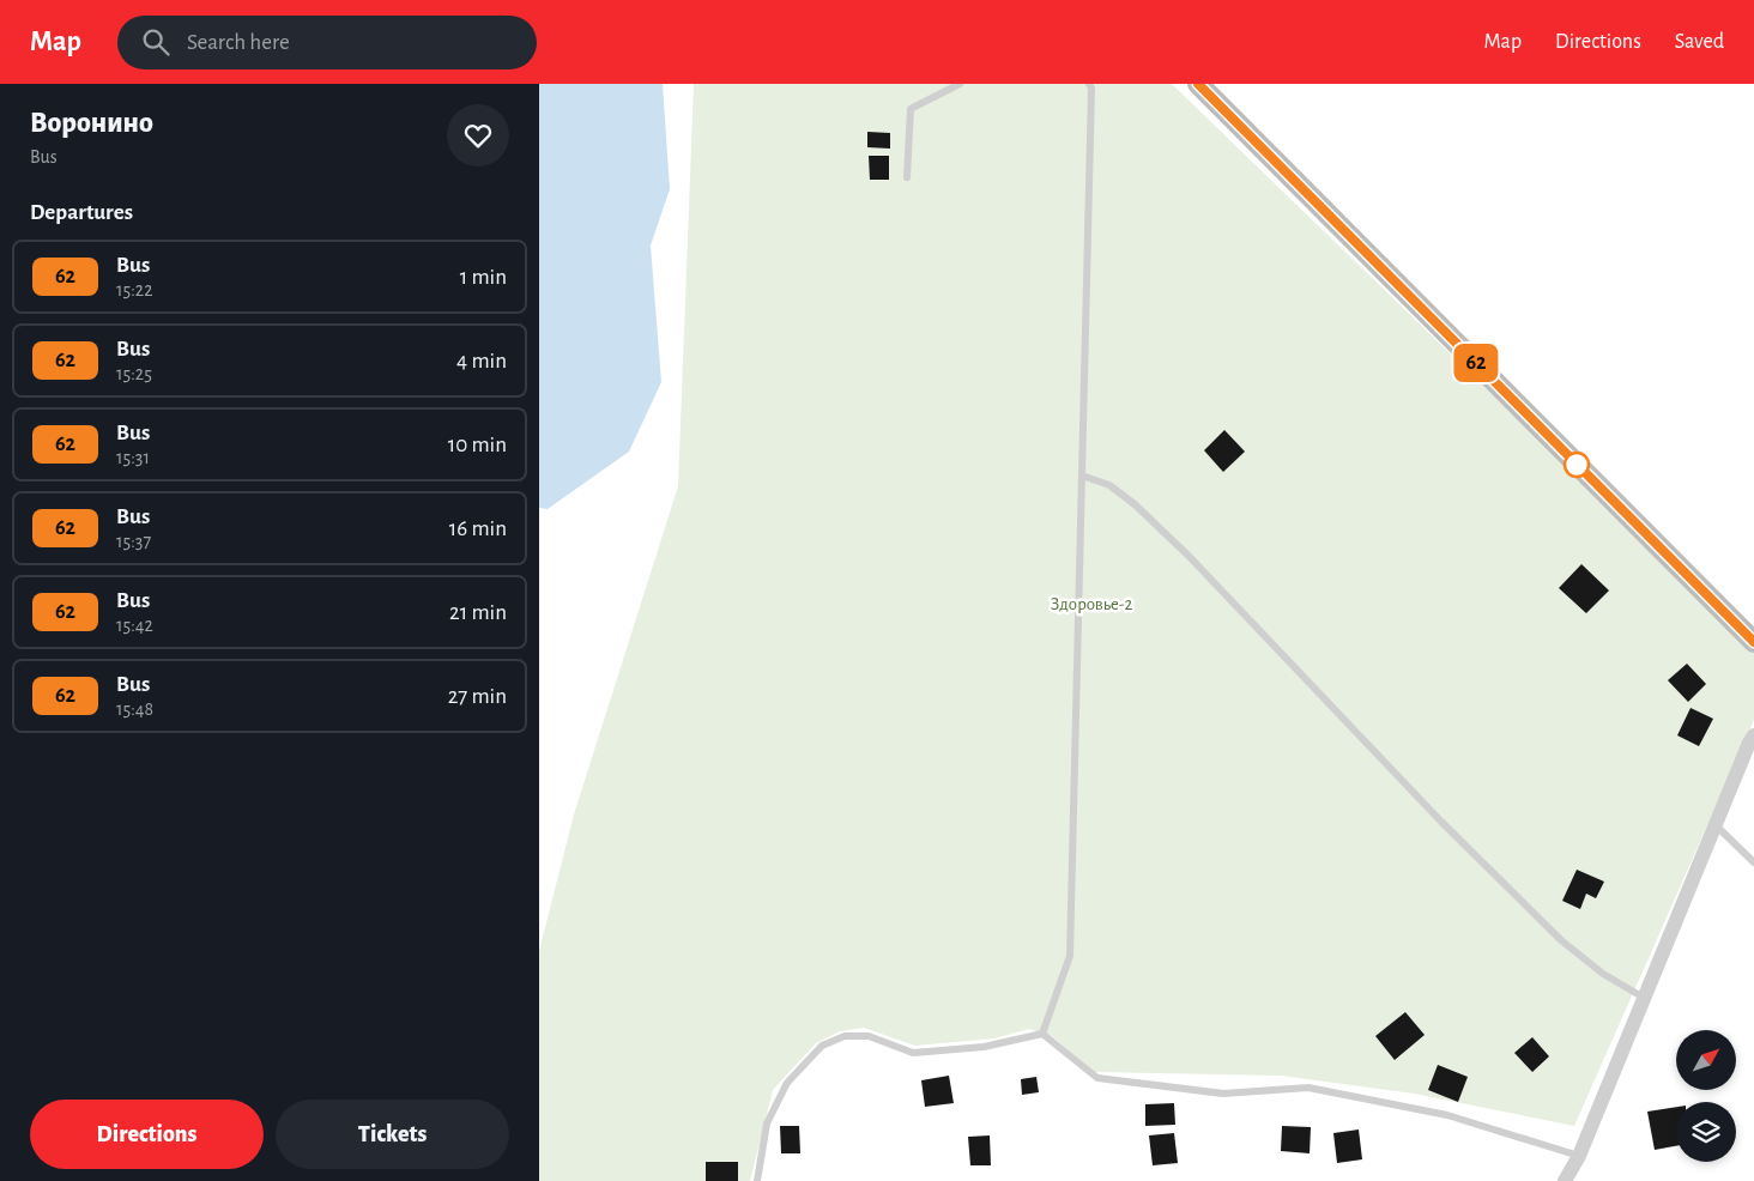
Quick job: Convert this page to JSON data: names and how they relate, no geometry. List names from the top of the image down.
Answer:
{
  "parks": ["Здоровье-2"],
  "lines": ["bus line 62"],
  "north": "top right",
  "page": {
    "header": "Map",
    "search": "Search here",
    "nav": ["Map", "Directions", "Saved"],
    "heading": [
      ["Воронино", "Bus"],
      "Departures"
    ],
    "on_map": "62",
    "list": [
      {
        "mark": "62",
        "name": "Bus",
        "note": "15:22",
        "value": "1 min"
      },
      {
        "mark": "62",
        "name": "Bus",
        "note": "15:25",
        "value": "4 min"
      },
      {
        "mark": "62",
        "name": "Bus",
        "note": "15:31",
        "value": "10 min"
      },
      {
        "mark": "62",
        "name": "Bus",
        "note": "15:37",
        "value": "16 min"
      },
      {
        "mark": "62",
        "name": "Bus",
        "note": "15:42",
        "value": "21 min"
      },
      {
        "mark": "62",
        "name": "Bus",
        "note": "15:48",
        "value": "27 min"
      }
    ],
    "buttons": ["Directions", "Tickets"]
  }
}
